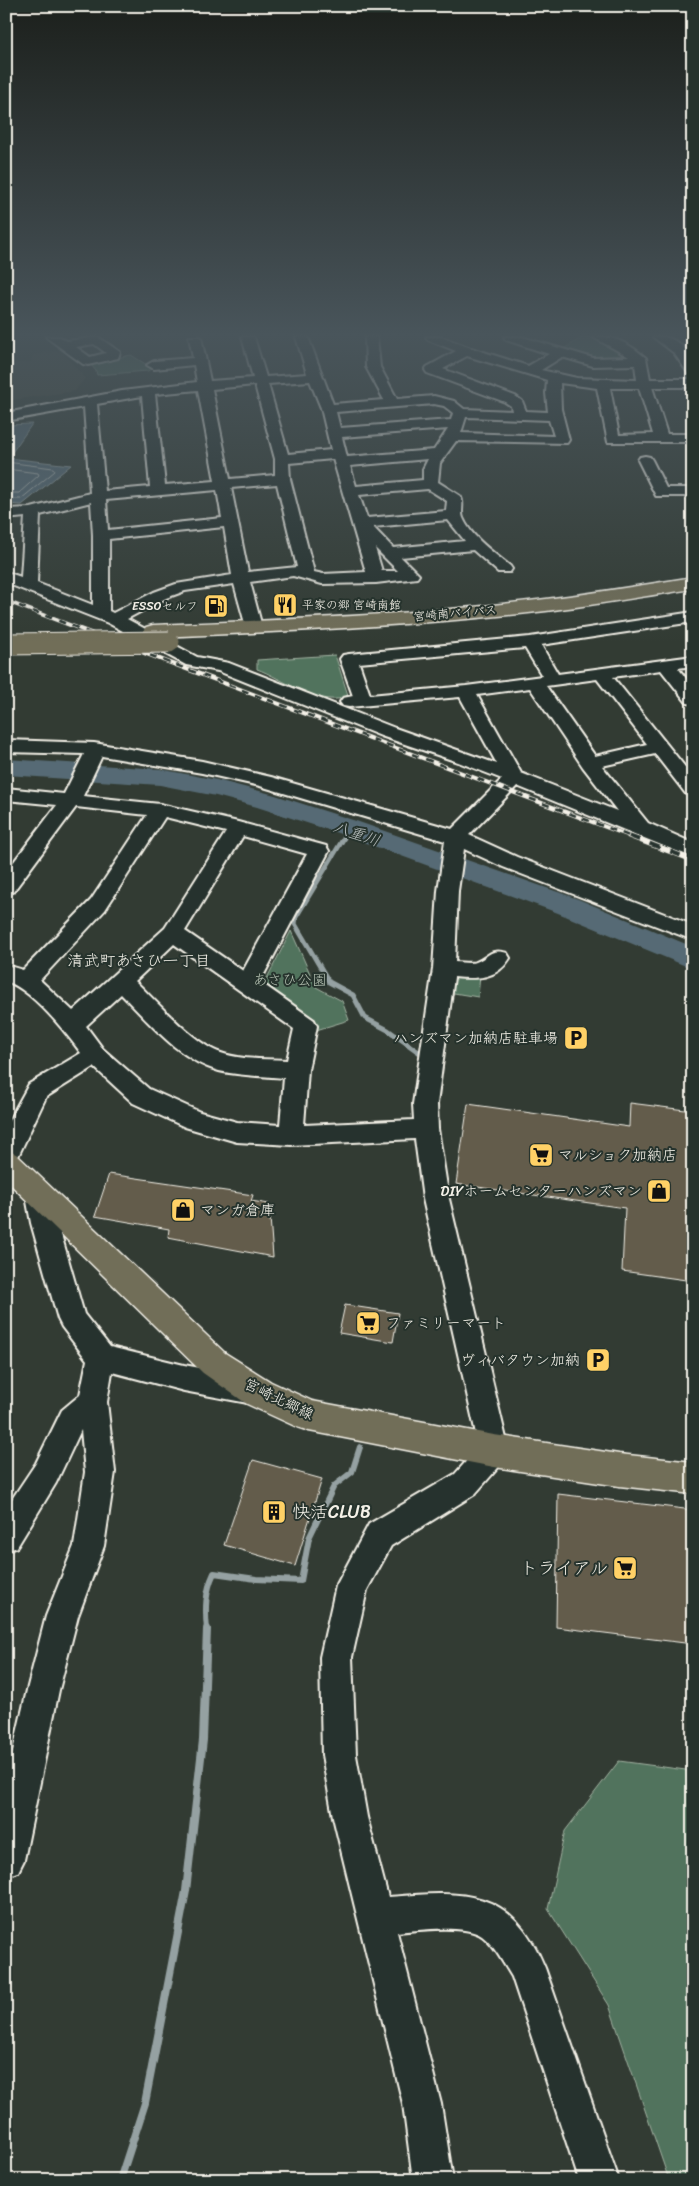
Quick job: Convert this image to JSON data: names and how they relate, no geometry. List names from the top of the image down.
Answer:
{
  "streets": {
    "main road": ["宮崎南バイパス", "宮崎北郷線"]
  },
  "districts": ["清武町あさひ一丁目"],
  "water": ["八重川"],
  "parks": ["あさひ公園"],
  "places": {
    "restaurant": ["平家の郷 宮崎南館"],
    "fuel station": ["ESSOセルフ"],
    "parking": ["ハンズマン加納店駐車場", "ヴィバタウン加納"],
    "supermarket": ["マルショク加納店", "ファミリーマート", "トライアル"],
    "shop": ["DIYホームセンターハンズマン", "マンガ倉庫"],
    "building": ["快活CLUB"]
  }
}
